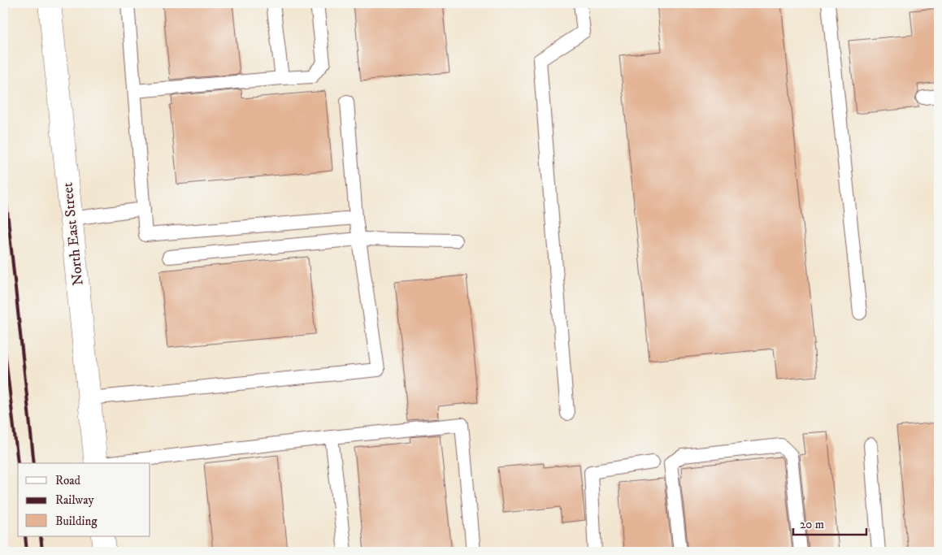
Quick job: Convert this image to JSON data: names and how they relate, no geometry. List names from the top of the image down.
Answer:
{
  "streets": {
    "main road": ["North East Street"]
  },
  "legend": ["Road", "Railway", "Building"],
  "scale_bar": "20 m"
}
